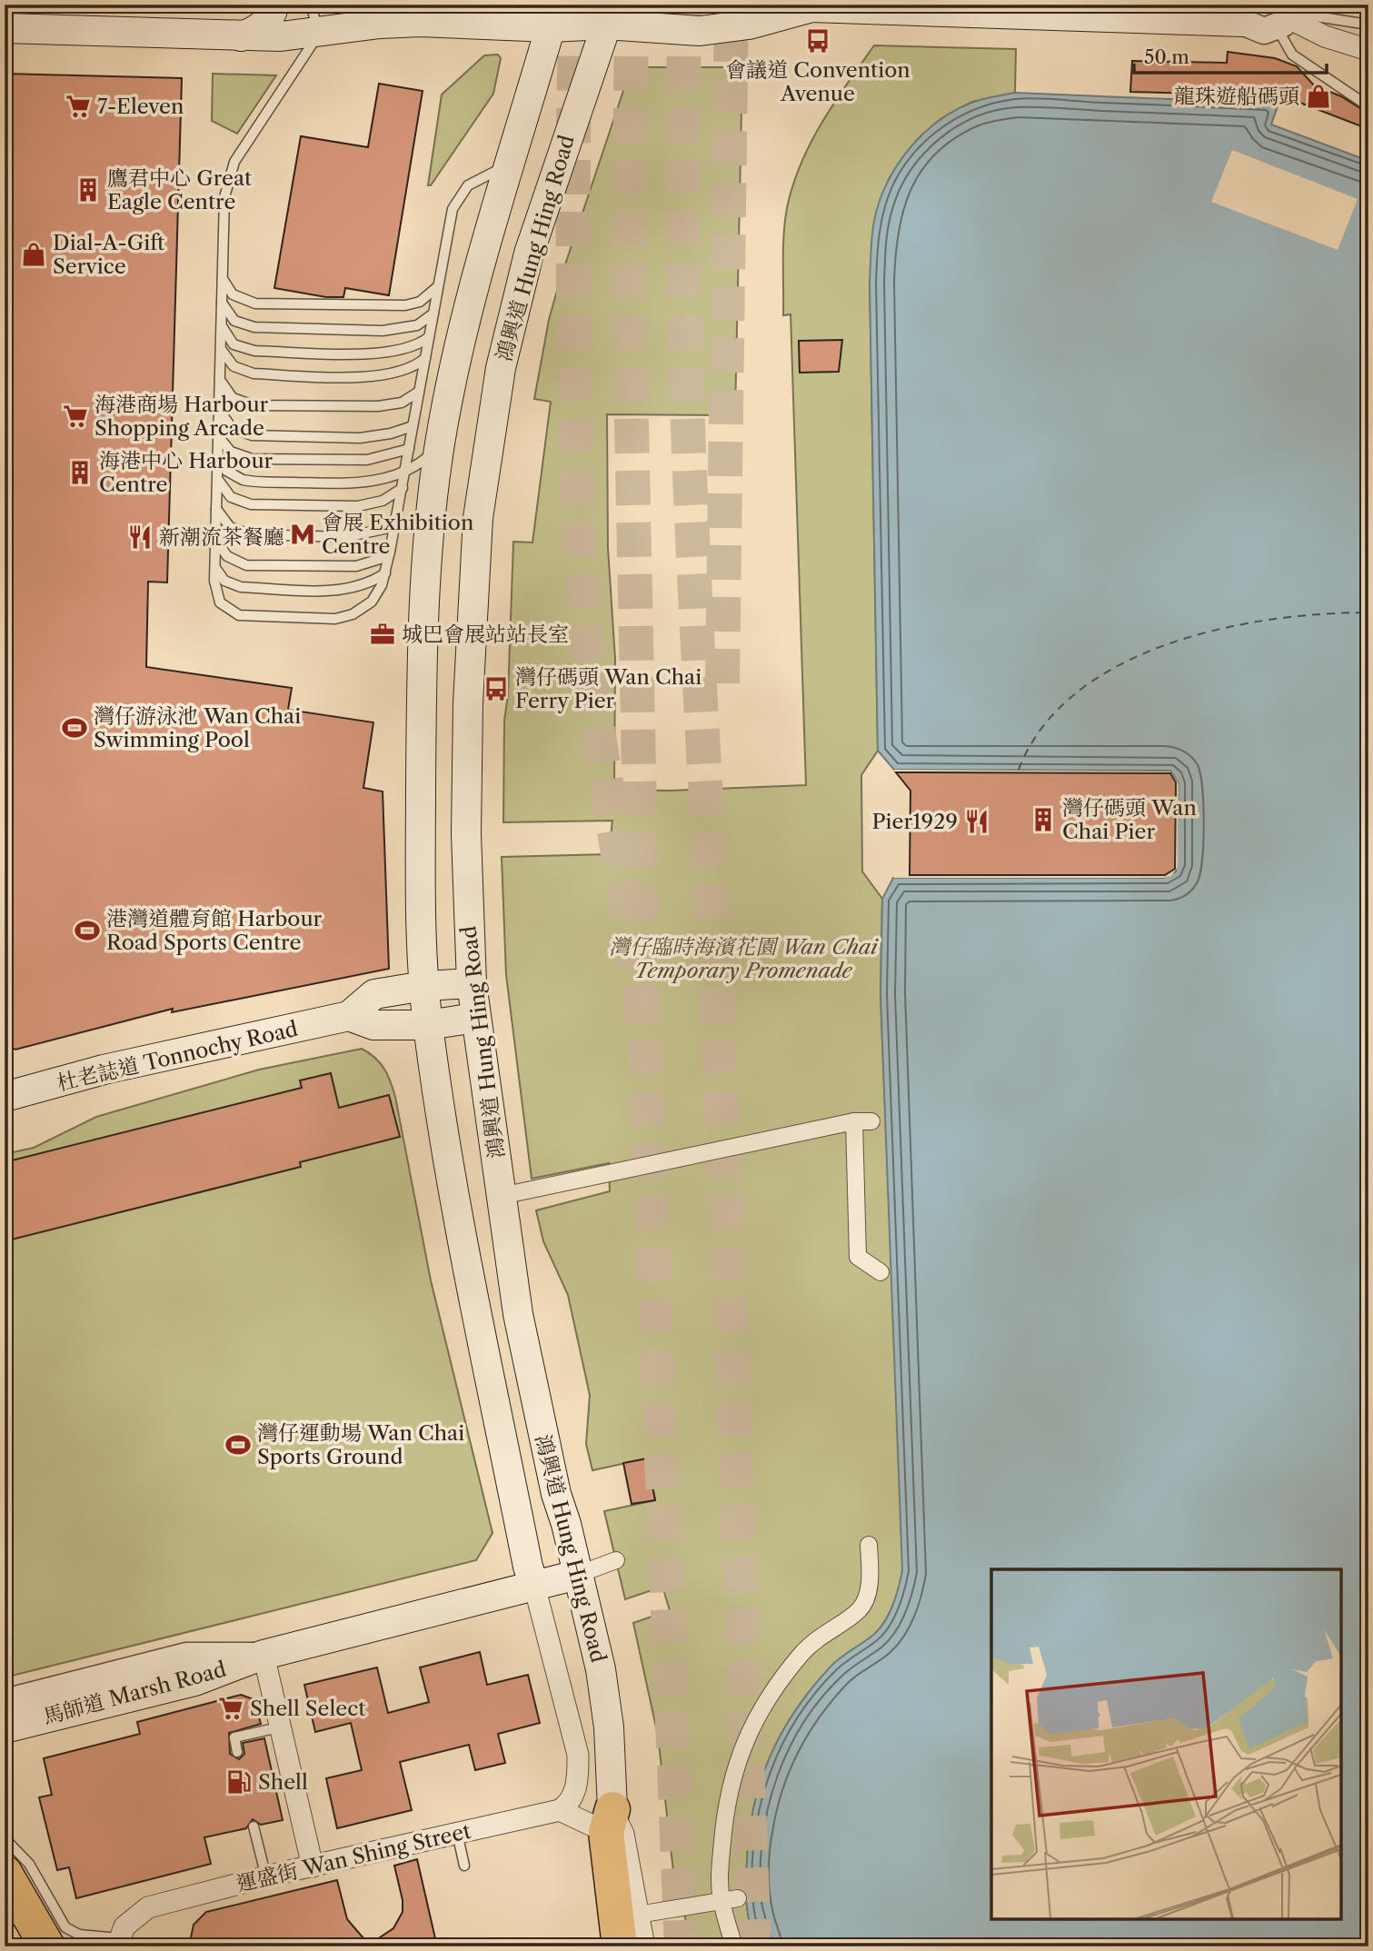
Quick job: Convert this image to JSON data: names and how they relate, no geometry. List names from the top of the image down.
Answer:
{
  "streets": {
    "main road": ["鴻興道 Hung Hing Road", "杜老誌道 Tonnochy Road", "馬師道 Marsh Road"],
    "street": ["運盛街 Wan Shing Street"]
  },
  "crossings": [
    ["鴻興道 Hung Hing Road", "杜老誌道 Tonnochy Road"],
    ["鴻興道 Hung Hing Road", "運盛街 Wan Shing Street"]
  ],
  "parks": ["灣仔臨時海濱花園 Wan Chai Temporary Promenade"],
  "places": {
    "bus stop": ["會議道 Convention Avenue", "灣仔碼頭 Wan Chai Ferry Pier"],
    "shop": ["龍珠遊船碼頭", "Dial-A-Gift Service"],
    "supermarket": ["7-Eleven", "海港商場 Harbour Shopping Arcade", "Shell Select"],
    "building": ["鷹君中心 Great Eagle Centre", "海港中心 Harbour Centre", "灣仔碼頭 Wan Chai Pier"],
    "metro station": ["會展 Exhibition Centre"],
    "restaurant": ["新潮流茶餐廳", "Pier1929"],
    "office": ["城巴會展站站長室"],
    "sports": ["灣仔游泳池 Wan Chai Swimming Pool", "港灣道體育館 Harbour Road Sports Centre", "灣仔運動場 Wan Chai Sports Ground"],
    "fuel station": ["Shell"]
  },
  "scale_bar": "50 m"
}
